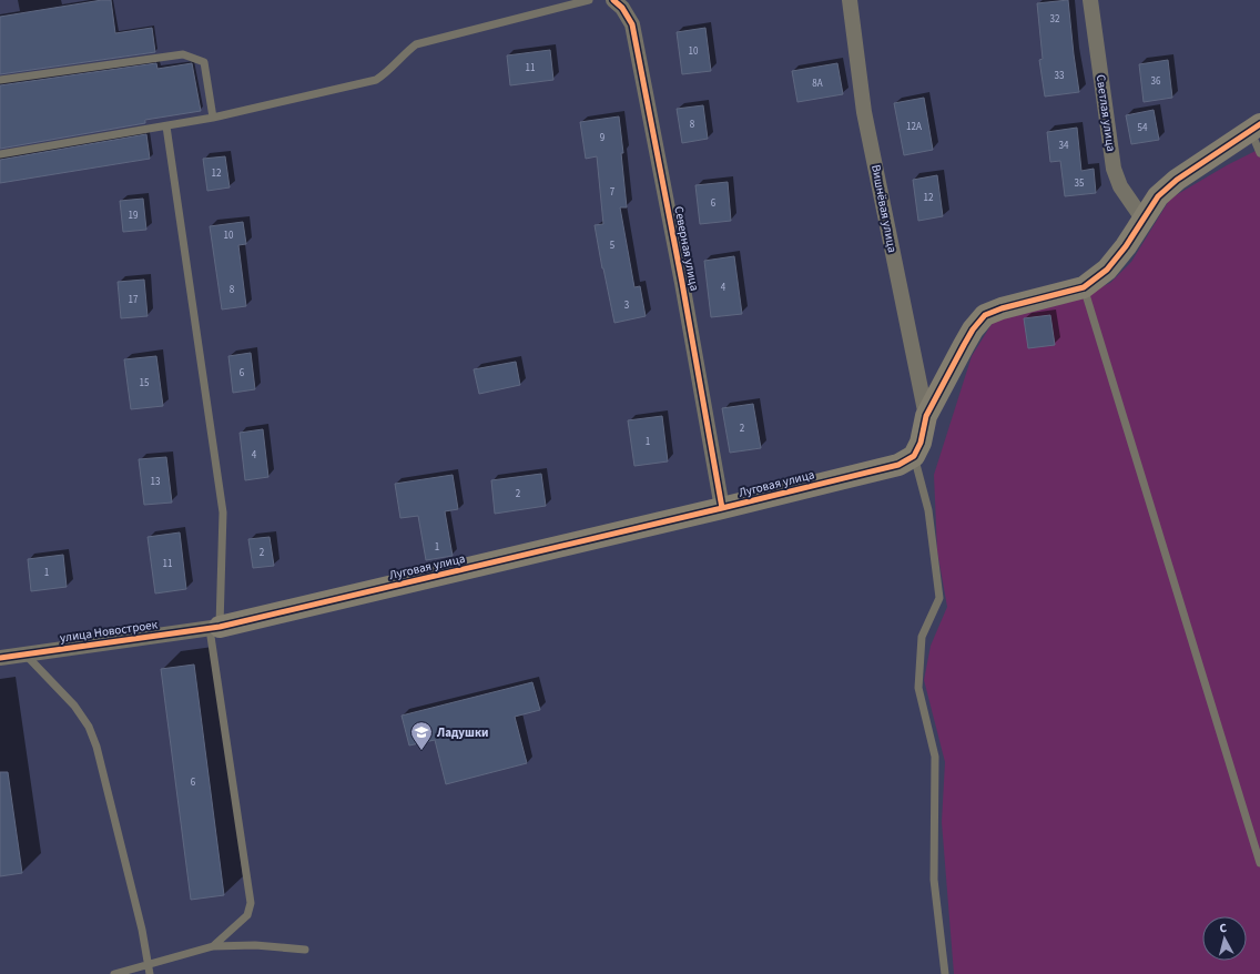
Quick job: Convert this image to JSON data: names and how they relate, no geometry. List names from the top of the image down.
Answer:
{
  "streets": {
    "street": [
      "Светлая улица",
      "Вишнёвая улица",
      "Северная улица",
      "Луговая улица",
      "улица Новостроек"
    ]
  },
  "crossings": [
    ["Северная улица", "Луговая улица"],
    ["Луговая улица", "улица Новостроек"]
  ],
  "places": {
    "school or university": ["Ладушки"]
  },
  "house_numbers": [
    "32",
    "10",
    "11",
    "33",
    "36",
    "8А",
    "8",
    "12А",
    "54",
    "9",
    "34",
    "12",
    "35",
    "7",
    "12",
    "6",
    "19",
    "10",
    "5",
    "4",
    "8",
    "17",
    "3",
    "6",
    "15",
    "2",
    "1",
    "4",
    "13",
    "2",
    "1",
    "2",
    "11",
    "1",
    "6"
  ],
  "north": "top"
}
